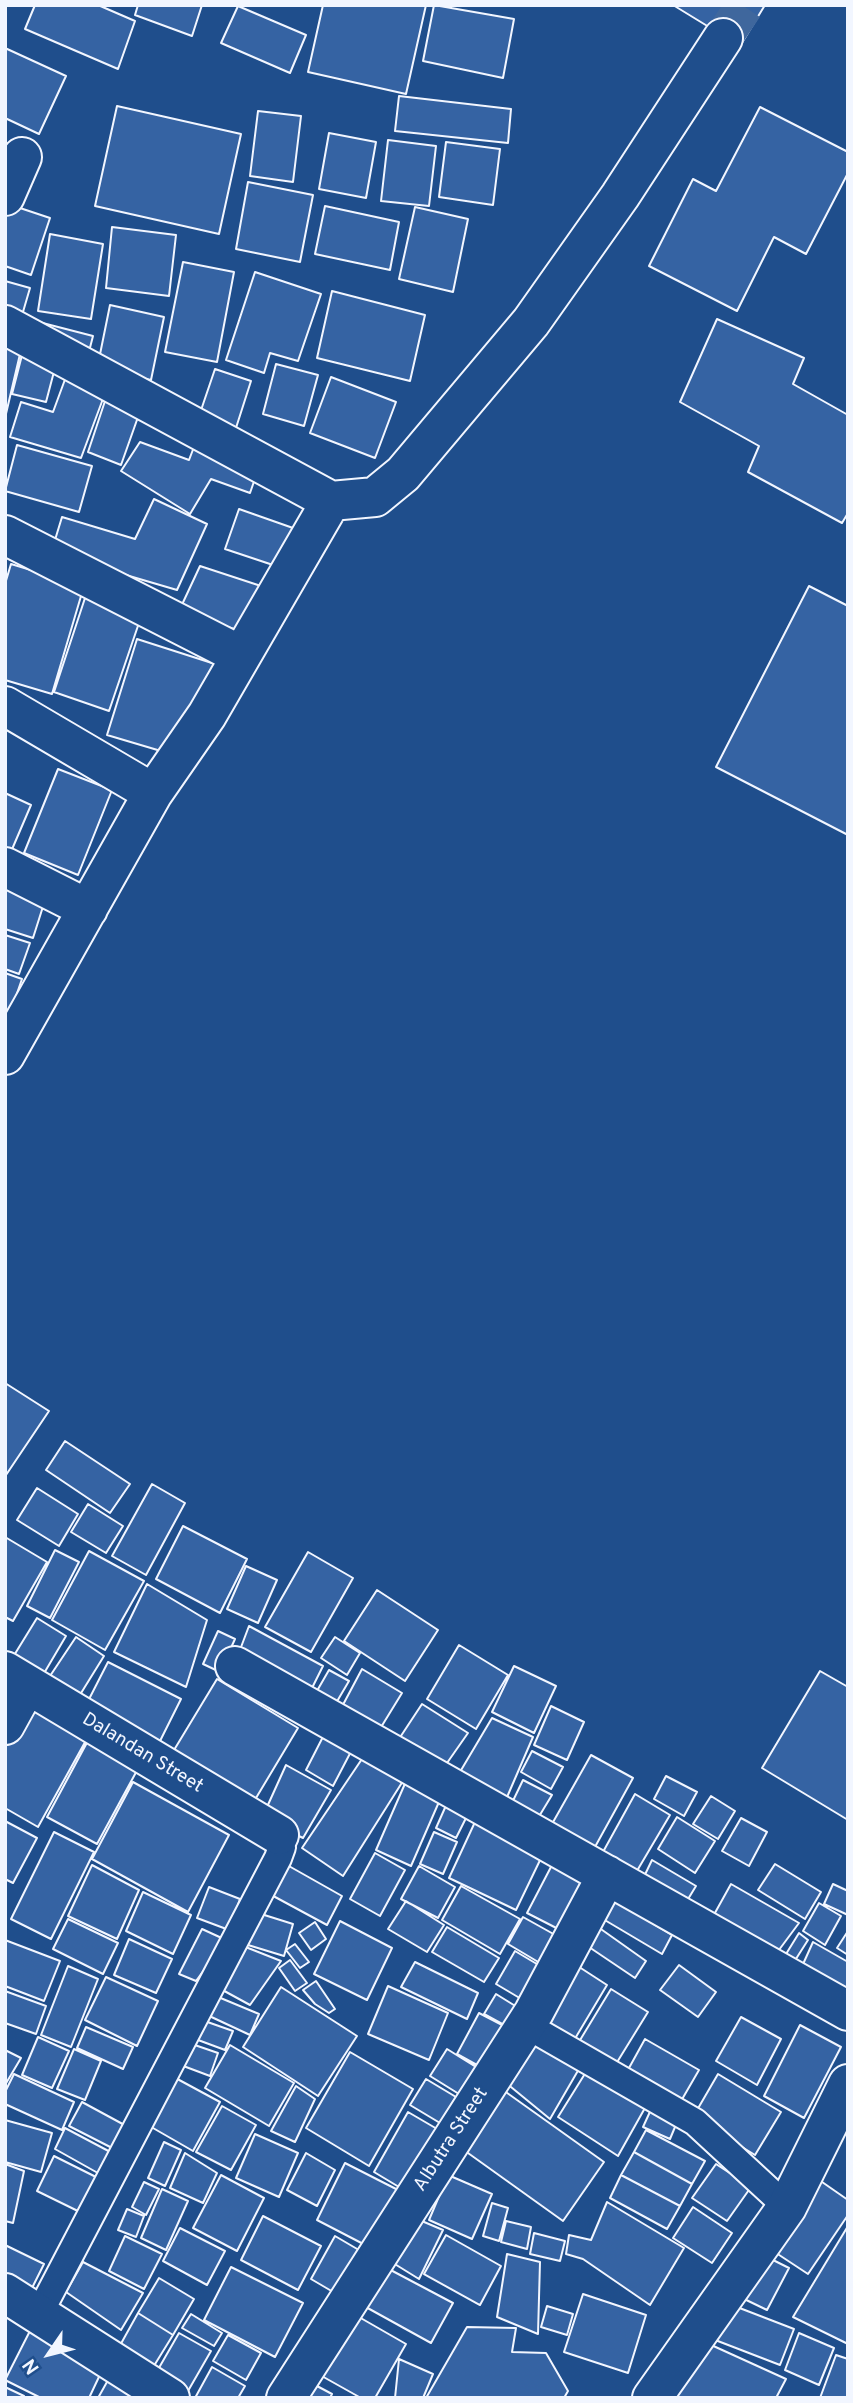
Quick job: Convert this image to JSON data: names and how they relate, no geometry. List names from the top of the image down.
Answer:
{
  "streets": {
    "street": ["Dalandan Street", "Albutra Street"]
  },
  "north": "bottom left"
}
